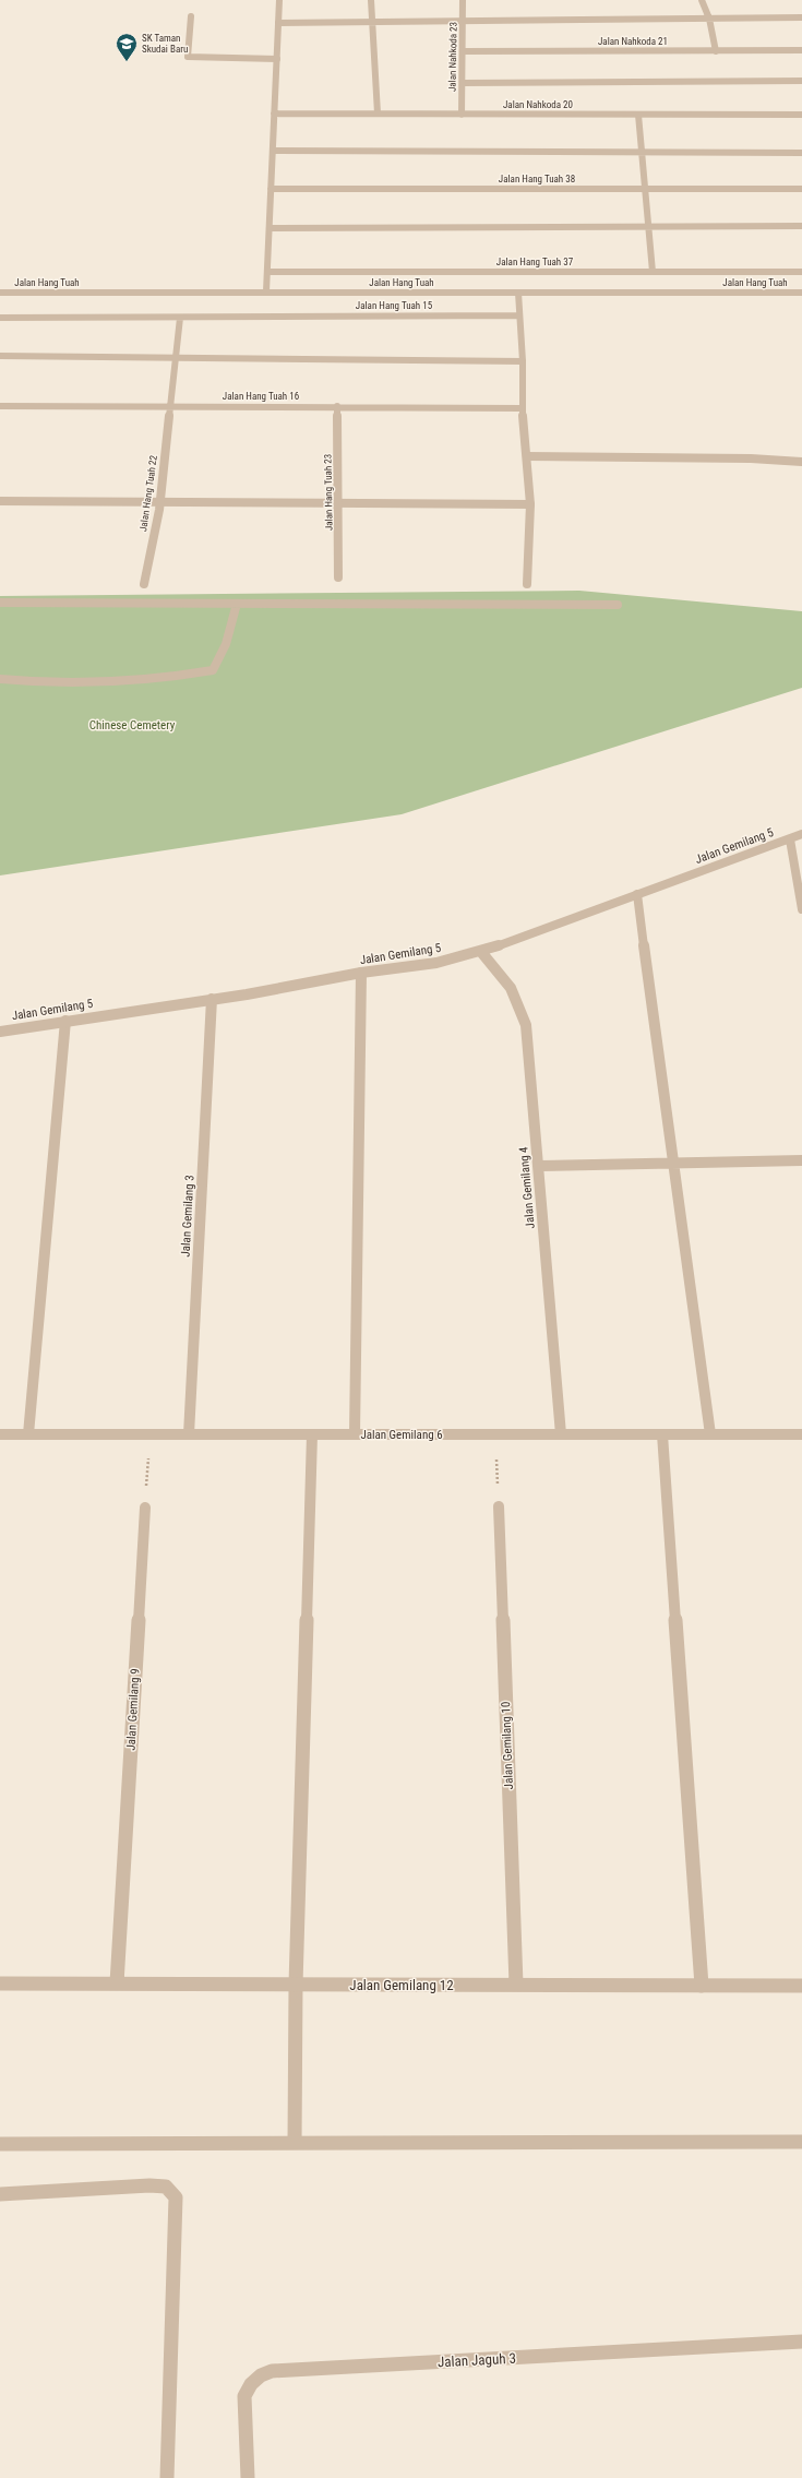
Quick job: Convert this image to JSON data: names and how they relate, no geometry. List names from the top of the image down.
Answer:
{
  "streets": {
    "street": [
      "Jalan Nahkoda 21",
      "Jalan Nahkoda 23",
      "Jalan Nahkoda 20",
      "Jalan Hang Tuah 38",
      "Jalan Hang Tuah 37",
      "Jalan Hang Tuah",
      "Jalan Hang Tuah 15",
      "Jalan Hang Tuah 16",
      "Jalan Hang Tuah 23",
      "Jalan Hang Tuah 22",
      "Jalan Gemilang 5",
      "Jalan Gemilang 4",
      "Jalan Gemilang 3",
      "Jalan Gemilang 6",
      "Jalan Gemilang 9",
      "Jalan Gemilang 10",
      "Jalan Gemilang 12",
      "Jalan Jaguh 3"
    ]
  },
  "crossings": [
    ["Jalan Nahkoda 21", "Jalan Nahkoda 23"],
    ["Jalan Nahkoda 23", "Jalan Nahkoda 20"],
    ["Jalan Hang Tuah 15", "Jalan Hang Tuah 22"],
    ["Jalan Hang Tuah 16", "Jalan Hang Tuah 23"],
    ["Jalan Hang Tuah 16", "Jalan Hang Tuah 22"],
    ["Jalan Gemilang 5", "Jalan Gemilang 4"],
    ["Jalan Gemilang 5", "Jalan Gemilang 3"],
    ["Jalan Gemilang 4", "Jalan Gemilang 6"],
    ["Jalan Gemilang 3", "Jalan Gemilang 6"],
    ["Jalan Gemilang 9", "Jalan Gemilang 12"],
    ["Jalan Gemilang 10", "Jalan Gemilang 12"]
  ],
  "parks": ["Chinese Cemetery"],
  "places": {
    "school or university": ["SK Taman Skudai Baru"]
  }
}
